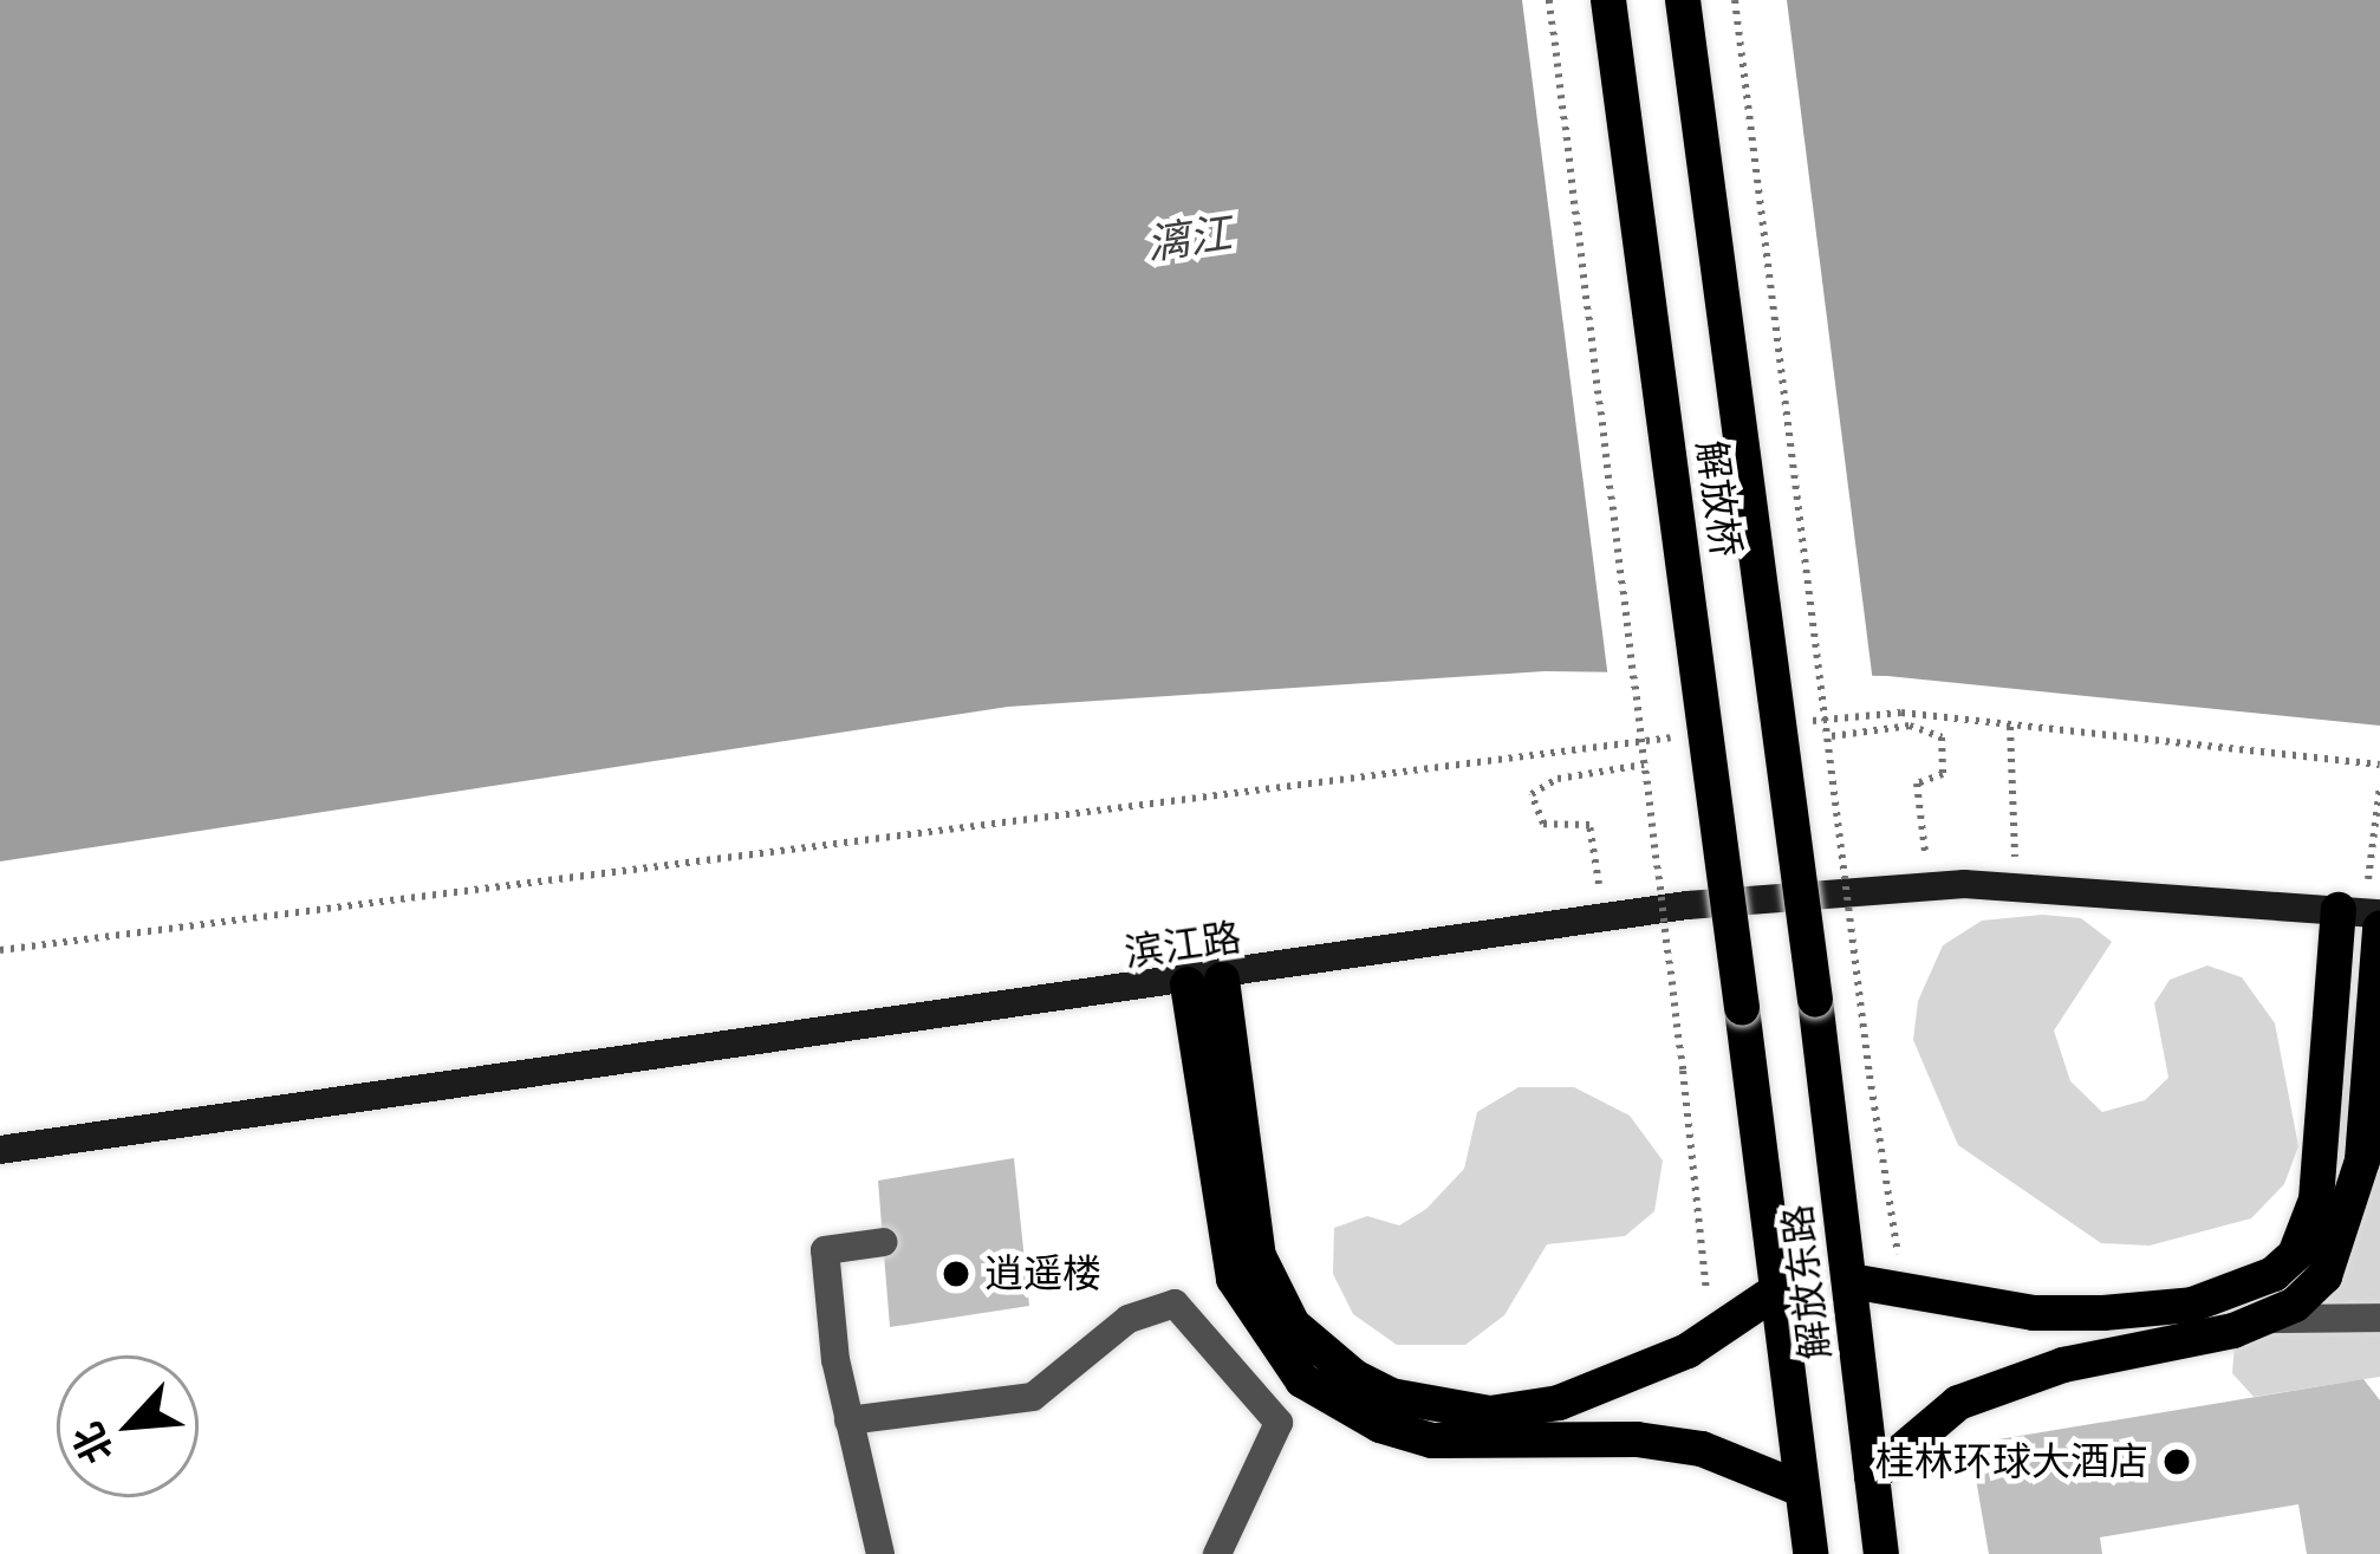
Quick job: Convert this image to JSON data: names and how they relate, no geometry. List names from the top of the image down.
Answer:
{
  "streets": {
    "main road": ["解放桥", "滨江路", "解放东路"]
  },
  "crossings": [
    ["解放桥", "解放东路"]
  ],
  "water": ["漓江"],
  "places": ["逍遥楼", "桂林环球大酒店"],
  "north": "bottom left"
}
